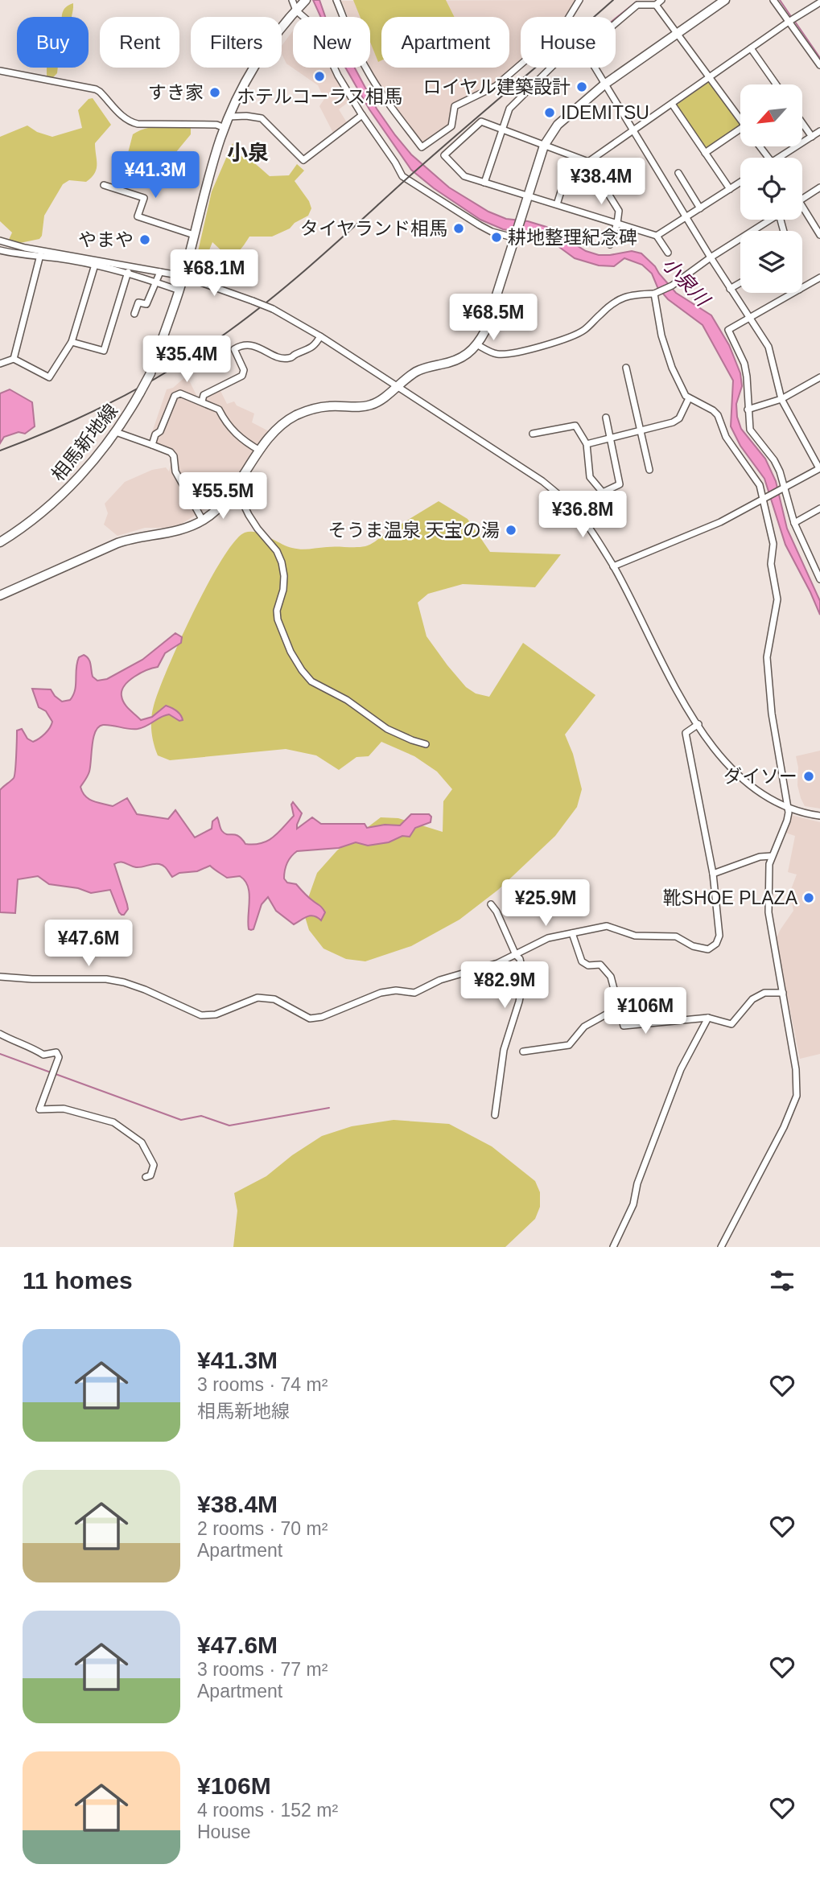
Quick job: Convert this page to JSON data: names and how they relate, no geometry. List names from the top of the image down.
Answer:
{
  "streets": {
    "main road": ["相馬新地線"]
  },
  "districts": ["小泉"],
  "water": ["小泉川"],
  "places": [
    "ホテルコーラス相馬",
    "ロイヤル建築設計",
    "すき家",
    "IDEMITSU",
    "タイヤランド相馬",
    "耕地整理紀念碑",
    "やまや",
    "そうま温泉 天宝の湯",
    "ダイソー",
    "靴SHOE PLAZA"
  ],
  "north": "bottom left",
  "page": {
    "chip": [
      "Buy",
      "Rent",
      "Filters",
      "New",
      "Apartment",
      "House"
    ],
    "price": [
      "¥41.3M",
      "¥38.4M",
      "¥68.1M",
      "¥68.5M",
      "¥35.4M",
      "¥55.5M",
      "¥36.8M",
      "¥25.9M",
      "¥47.6M",
      "¥82.9M",
      "¥106M"
    ],
    "heading": "11 homes",
    "list": [
      {
        "name": "¥41.3M",
        "note": "3 rooms · 74 m² · 相馬新地線"
      },
      {
        "name": "¥38.4M",
        "note": "2 rooms · 70 m² · Apartment"
      },
      {
        "name": "¥47.6M",
        "note": "3 rooms · 77 m² · Apartment"
      },
      {
        "name": "¥106M",
        "note": "4 rooms · 152 m² · House"
      }
    ]
  }
}
